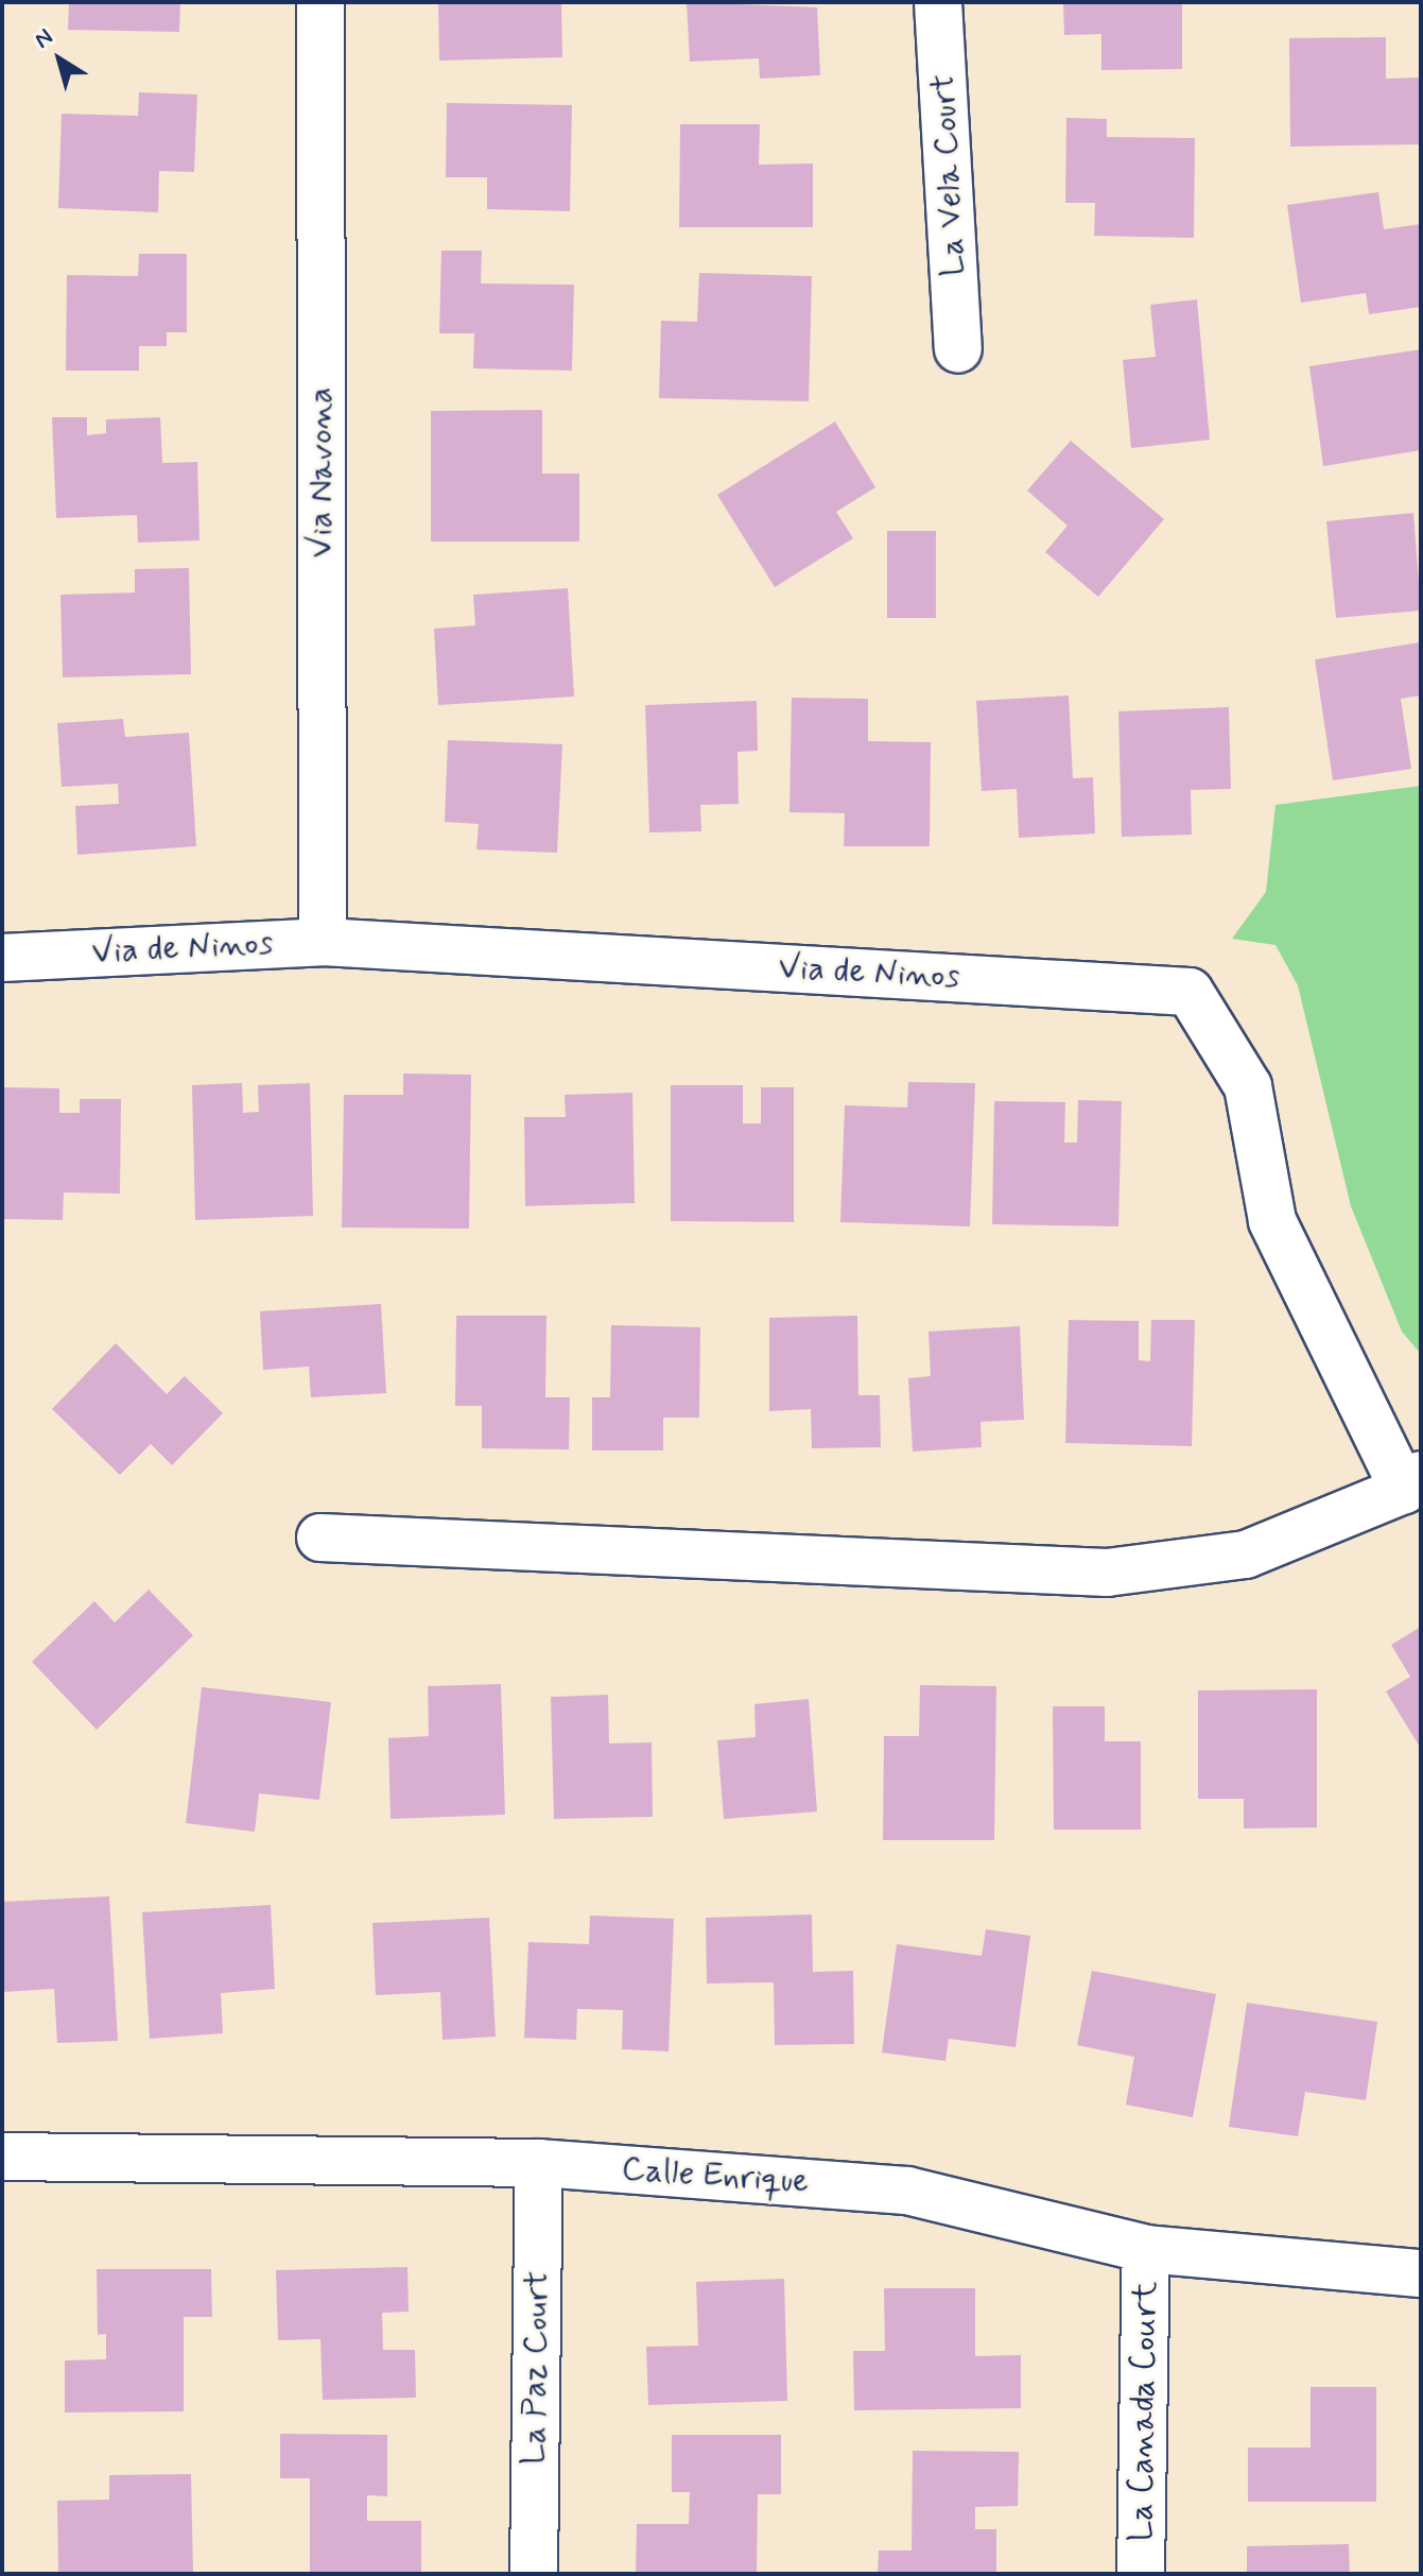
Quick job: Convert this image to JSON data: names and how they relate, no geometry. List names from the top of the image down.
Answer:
{
  "streets": {
    "street": [
      "La Vela Court",
      "Via Navona",
      "Via de Ninos",
      "Calle Enrique",
      "La Paz Court",
      "La Canada Court"
    ]
  },
  "crossings": [
    ["Via Navona", "Via de Ninos"],
    ["Calle Enrique", "La Paz Court"],
    ["Calle Enrique", "La Canada Court"]
  ],
  "north": "top left"
}
